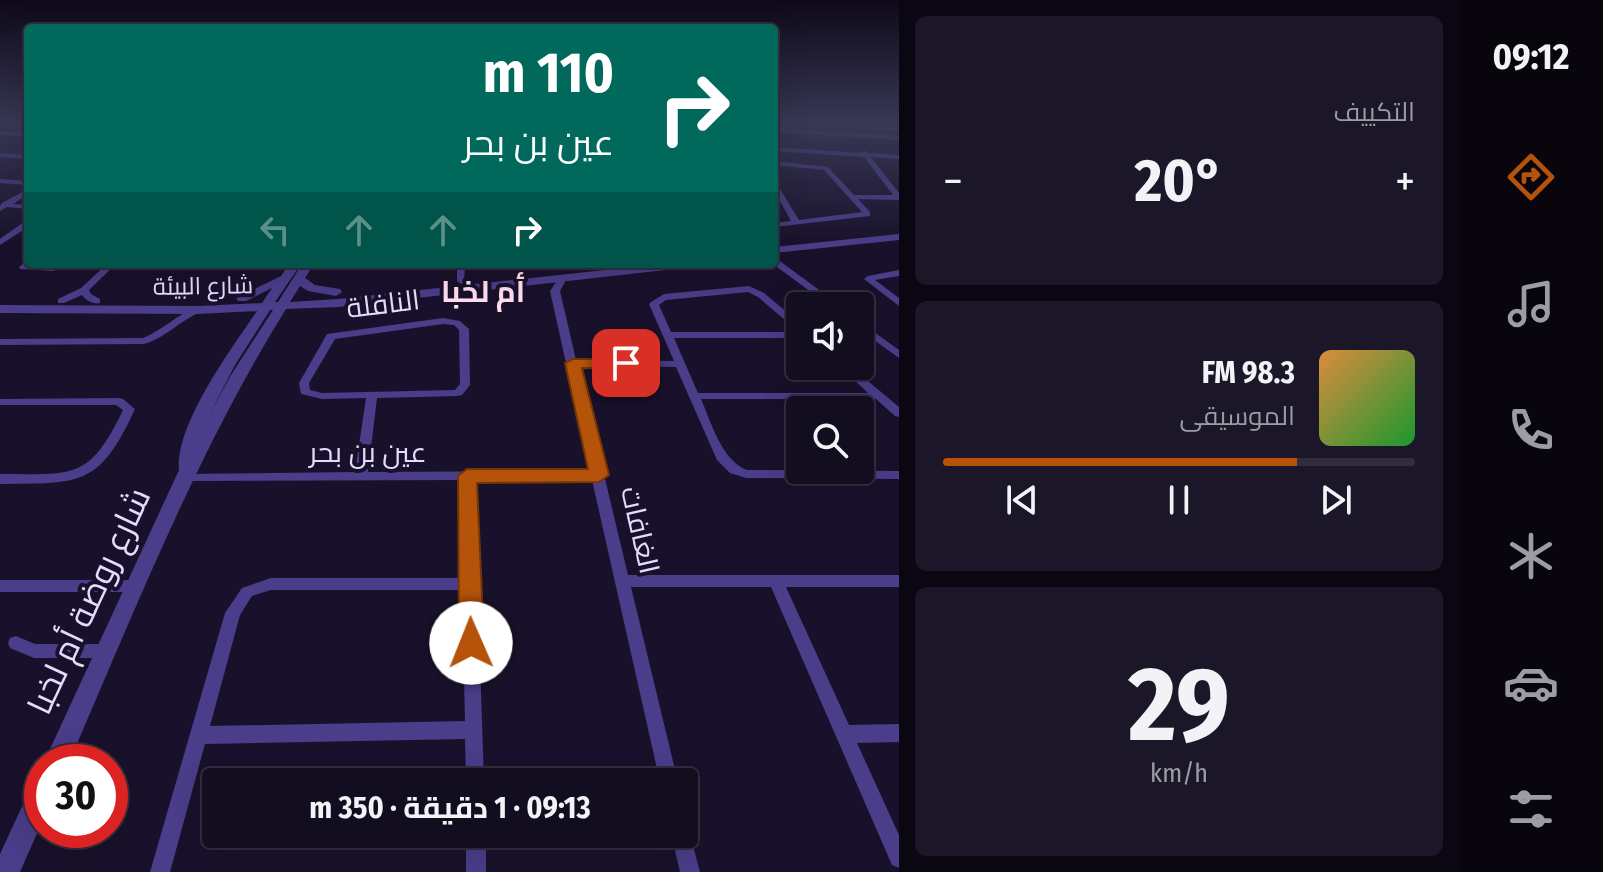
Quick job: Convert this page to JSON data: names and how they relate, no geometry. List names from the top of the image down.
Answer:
{
  "streets": {
    "street": [
      "شارع البيئة",
      "النافلة",
      "عين بن بحر",
      "الغافات",
      "شارع روضة أم لخبا"
    ]
  },
  "crossings": [
    ["شارع البيئة", "الغافات"],
    ["شارع البيئة", "شارع روضة أم لخبا"],
    ["عين بن بحر", "الغافات"],
    ["عين بن بحر", "شارع روضة أم لخبا"]
  ],
  "districts": ["أم لخبا"],
  "page": {
    "tabs": "09:12",
    "tile": [
      "التكييف",
      ["29", "km/h"]
    ],
    "turn": ["110 m", "عين بن بحر"],
    "heat": ["−", "20°", "+"],
    "song": ["98.3 FM", "الموسيقى"],
    "limit": "30",
    "trip": "09:13 · 1 دقيقة · 350 m"
  }
}
